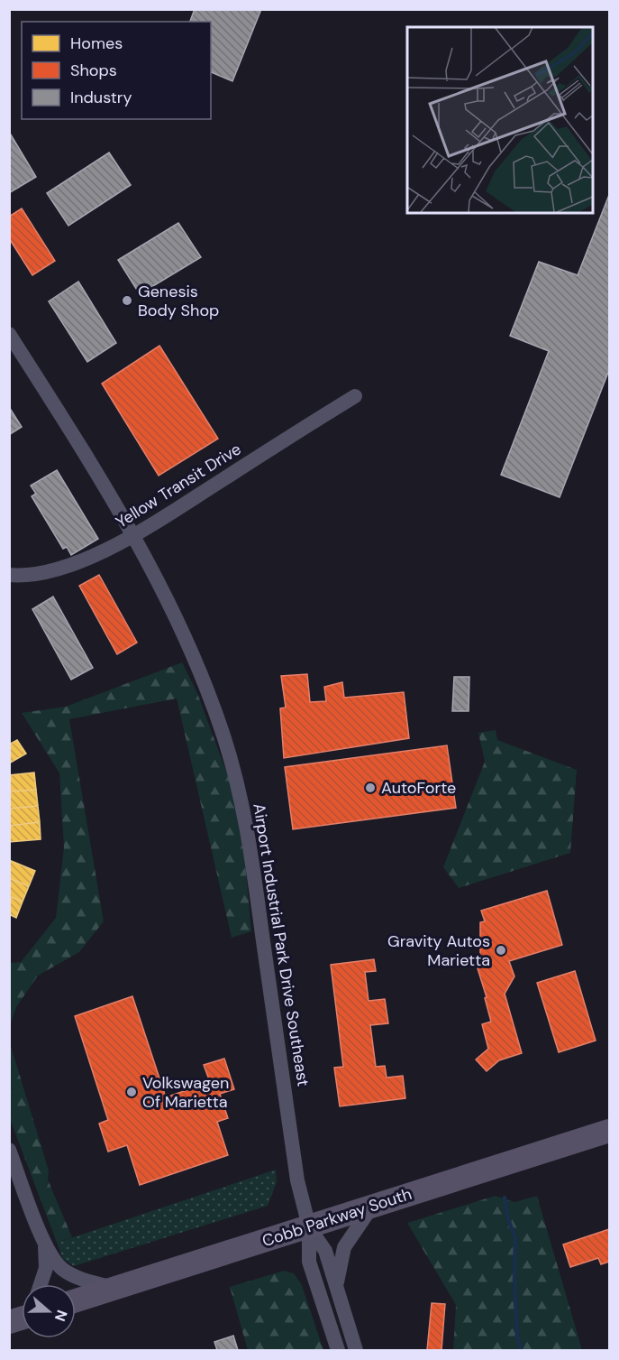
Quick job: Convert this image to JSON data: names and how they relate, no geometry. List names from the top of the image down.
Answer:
{
  "streets": {
    "main road": ["Cobb Parkway South"],
    "street": ["Yellow Transit Drive", "Airport Industrial Park Drive Southeast"]
  },
  "crossings": [
    ["Yellow Transit Drive", "Airport Industrial Park Drive Southeast"],
    ["Airport Industrial Park Drive Southeast", "Cobb Parkway South"]
  ],
  "places": [
    "Genesis Body Shop",
    "AutoForte",
    "Gravity Autos Marietta",
    "Volkswagen Of Marietta"
  ],
  "legend": ["Homes", "Shops", "Industry"],
  "north": "right"
}
